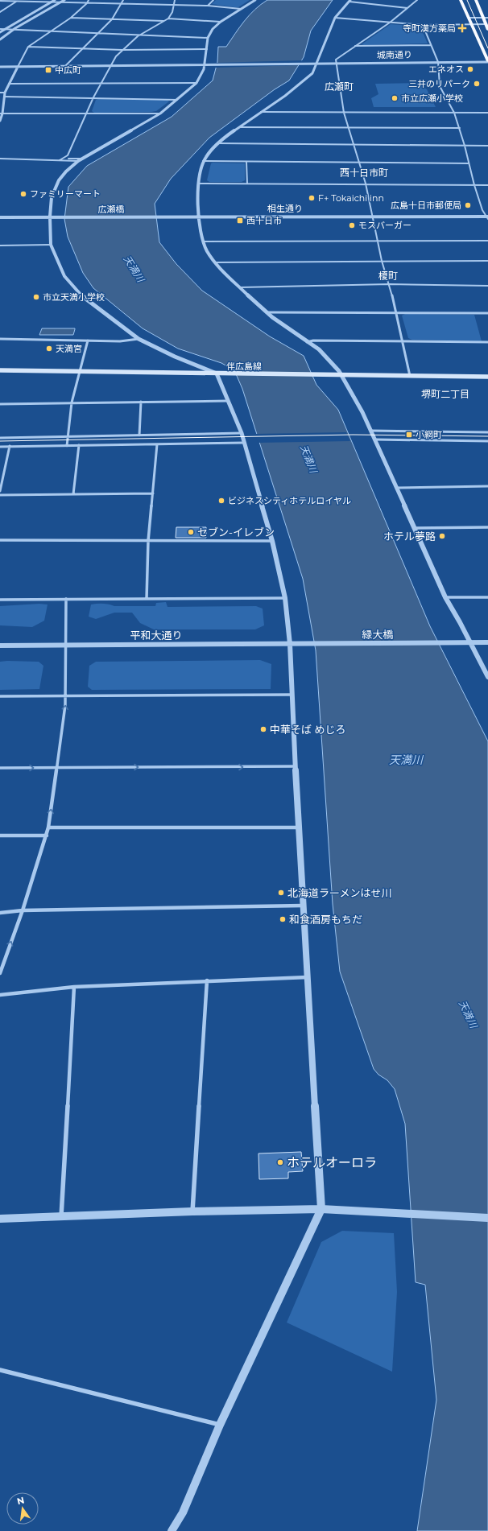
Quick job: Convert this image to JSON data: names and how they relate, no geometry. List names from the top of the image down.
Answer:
{
  "streets": {
    "main road": ["伴広島線"],
    "street": [
      "城南通り",
      "相生通り",
      "広瀬橋",
      "緑大橋",
      "平和大通り"
    ]
  },
  "crossings": [
    ["相生通り", "広瀬橋"],
    ["緑大橋", "平和大通り"]
  ],
  "districts": [
    "広瀬町",
    "西十日市町",
    "榎町",
    "堺町二丁目"
  ],
  "water": ["天満川"],
  "places": {
    "health": ["寺町漢方薬局"],
    "other": [
      "エネオス",
      "三井のリパーク",
      "市立広瀬小学校",
      "ファミリーマート",
      "F+ Tokaichi inn",
      "広島十日市郵便局",
      "モスバーガー",
      "市立天満小学校",
      "天満宮",
      "ビジネスシティホテルロイヤル",
      "セブン-イレブン",
      "ホテル夢路",
      "中華そば めじろ",
      "北海道ラーメンはせ川",
      "和食酒房もちだ",
      "ホテルオーロラ"
    ],
    "transit": ["中広町", "西十日市", "小網町"]
  },
  "north": "top"
}
